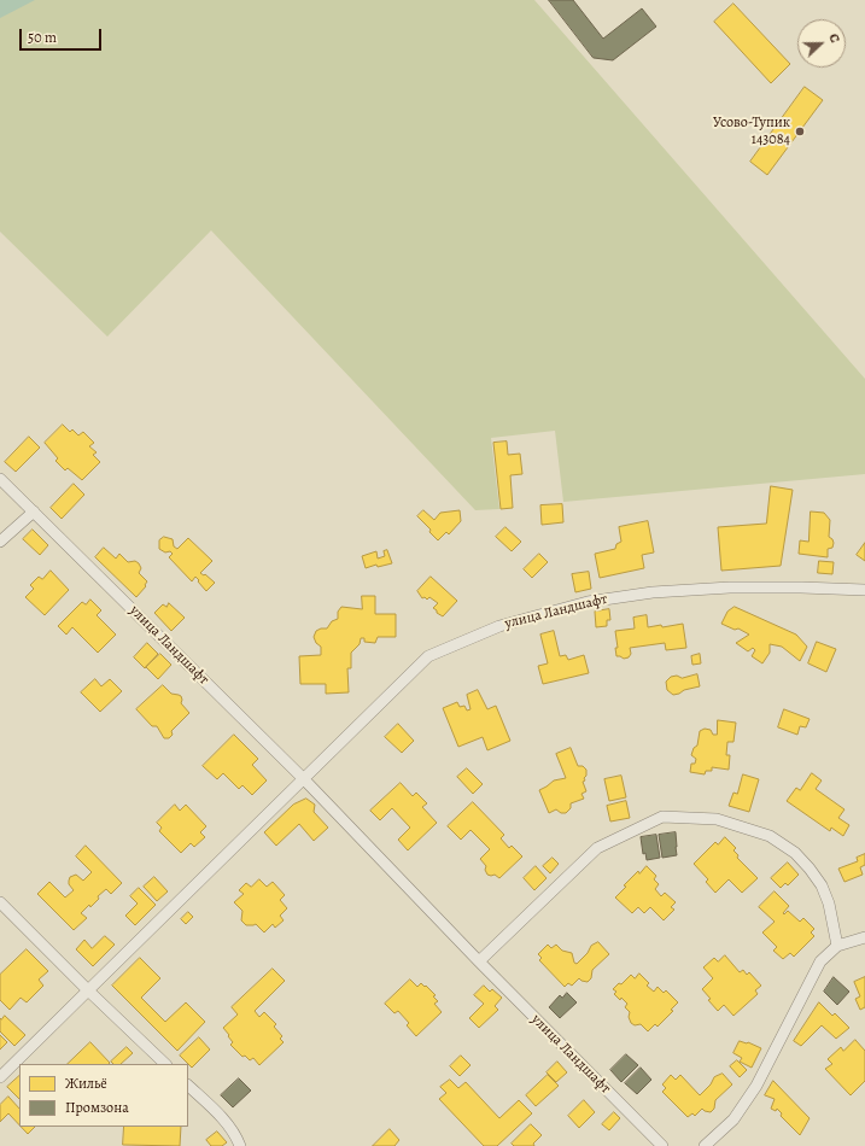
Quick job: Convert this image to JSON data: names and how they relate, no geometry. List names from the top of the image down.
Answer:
{
  "streets": {
    "street": ["улица Ландшафт"]
  },
  "places": ["Усово-Тупик 143084"],
  "legend": ["Жильё", "Промзона"],
  "scale_bar": "50 m",
  "north": "right"
}
